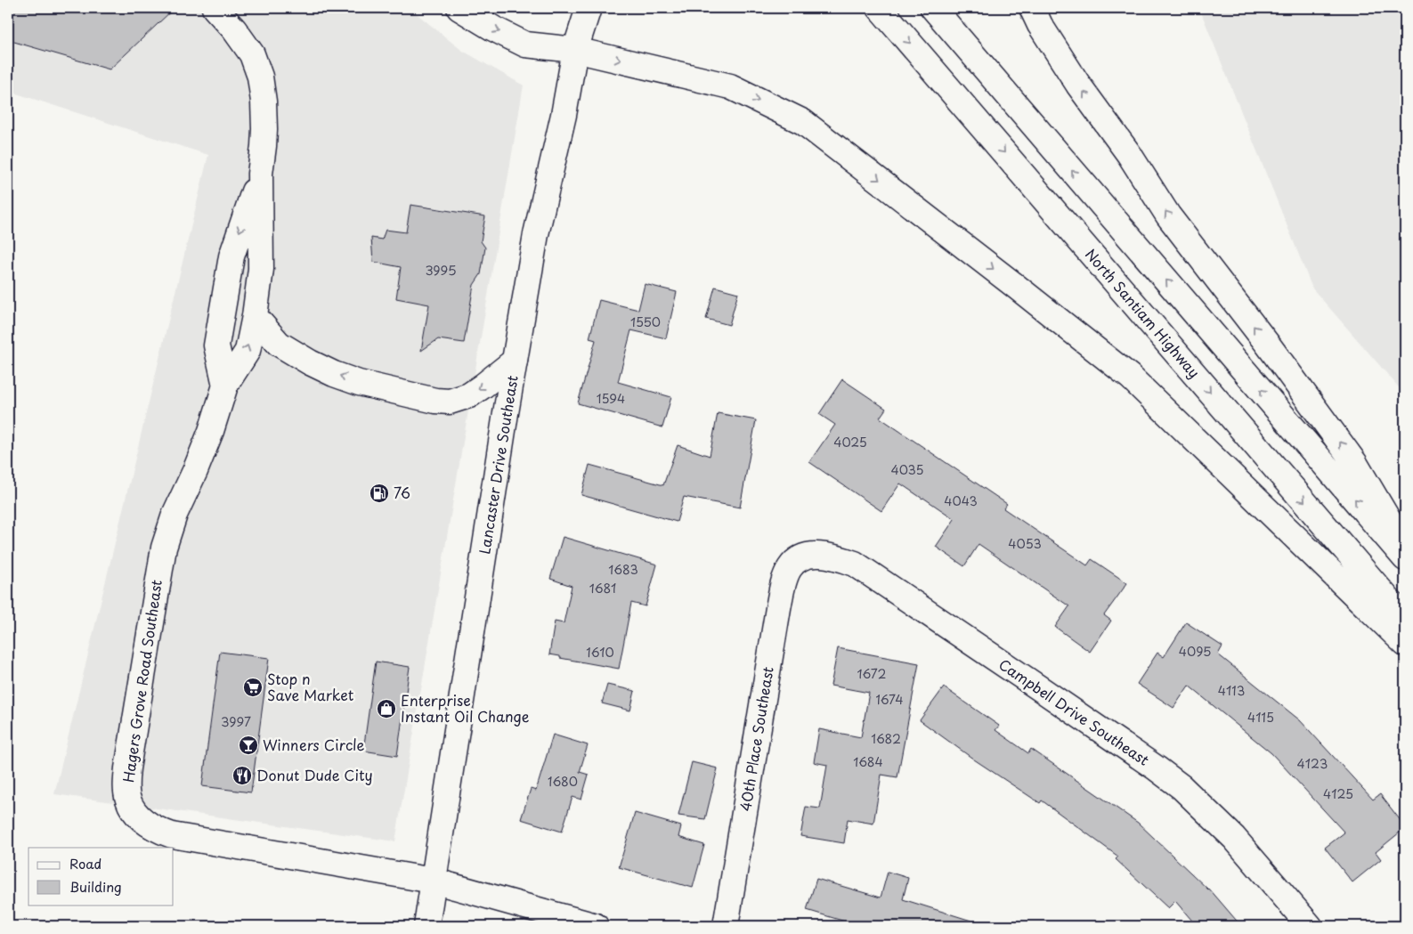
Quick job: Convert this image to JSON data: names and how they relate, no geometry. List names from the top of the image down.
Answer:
{
  "streets": {
    "main road": [
      "North Santiam Highway",
      "Lancaster Drive Southeast",
      "Hagers Grove Road Southeast",
      "Campbell Drive Southeast",
      "40th Place Southeast"
    ]
  },
  "crossings": [
    ["Lancaster Drive Southeast", "Hagers Grove Road Southeast"],
    ["Campbell Drive Southeast", "40th Place Southeast"]
  ],
  "places": {
    "fuel station": ["76"],
    "supermarket": ["Stop n Save Market"],
    "shop": ["Enterprise Instant Oil Change"],
    "bar": ["Winners Circle"],
    "restaurant": ["Donut Dude City"]
  },
  "house_numbers": [
    "3995",
    "1550",
    "1594",
    "4025",
    "4035",
    "4043",
    "4053",
    "1683",
    "1681",
    "4095",
    "1610",
    "1672",
    "4113",
    "1674",
    "4115",
    "3997",
    "1682",
    "1684",
    "4123",
    "1680",
    "4125"
  ],
  "legend": ["Road", "Building"]
}
